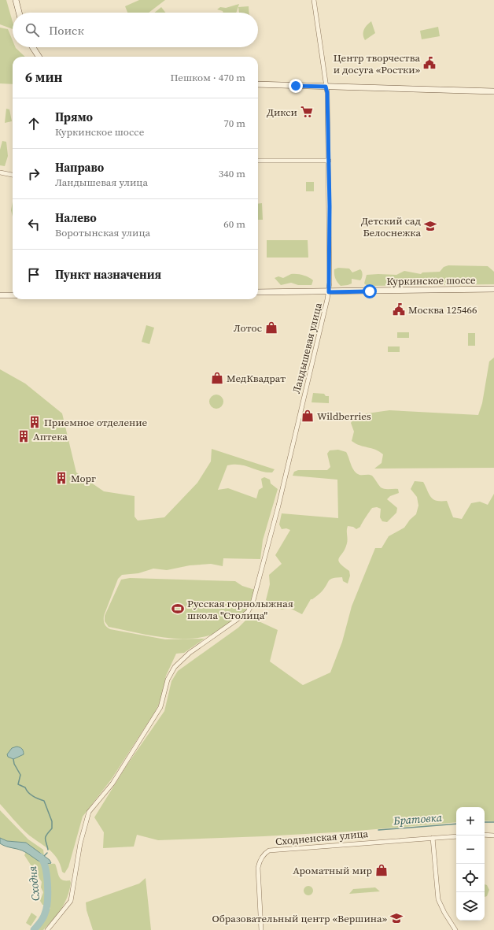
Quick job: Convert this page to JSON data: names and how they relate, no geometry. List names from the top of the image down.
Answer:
{
  "streets": {
    "street": ["Куркинское шоссе", "Ландышевая улица", "Сходненская улица"]
  },
  "crossings": [
    ["Куркинское шоссе", "Ландышевая улица"]
  ],
  "water": ["Братовка", "Сходня"],
  "places": {
    "public building": ["Центр творчества и досуга «Ростки»", "Москва 125466"],
    "supermarket": ["Дикси"],
    "school or university": ["Детский сад Белоснежка", "Образовательный центр «Вершина»"],
    "shop": [
      "Лотос",
      "МедКвадрат",
      "Wildberries",
      "Ароматный мир"
    ],
    "building": ["Приемное отделение", "Аптека", "Морг"],
    "sports": ["Русская горнолыжная школа \"Столица\""]
  },
  "page": {
    "search": "Поиск",
    "heading": ["6 мин", "Пешком · 470 m"],
    "list": [
      ["Прямо", "Куркинское шоссе", "70 m"],
      ["Направо", "Ландышевая улица", "340 m"],
      ["Налево", "Воротынская улица", "60 m"],
      "Пункт назначения"
    ],
    "map_buttons": ["+", "−"]
  }
}
